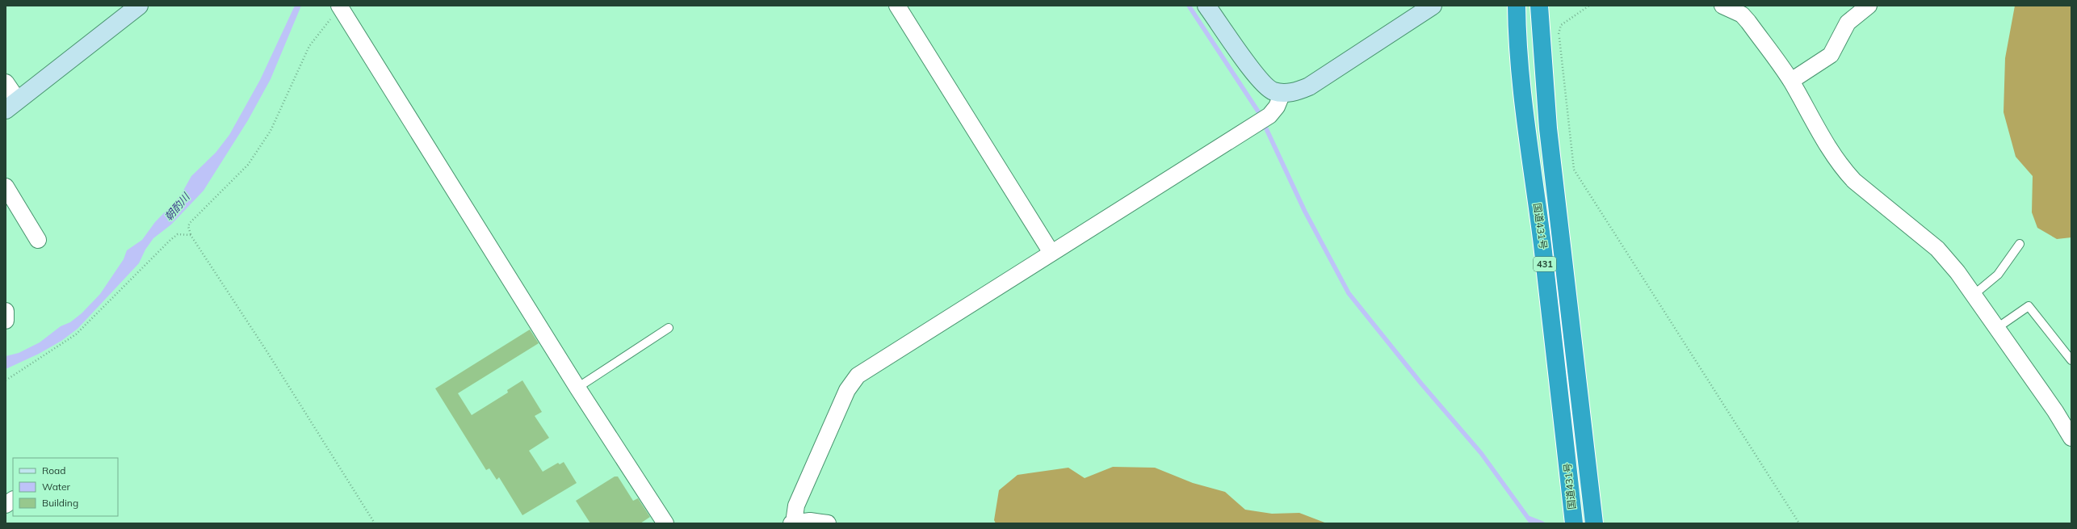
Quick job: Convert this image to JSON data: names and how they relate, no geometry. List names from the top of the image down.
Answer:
{
  "streets": {
    "highway": ["国道431号", "431"]
  },
  "water": ["朝酌川"],
  "legend": ["Road", "Water", "Building"]
}
